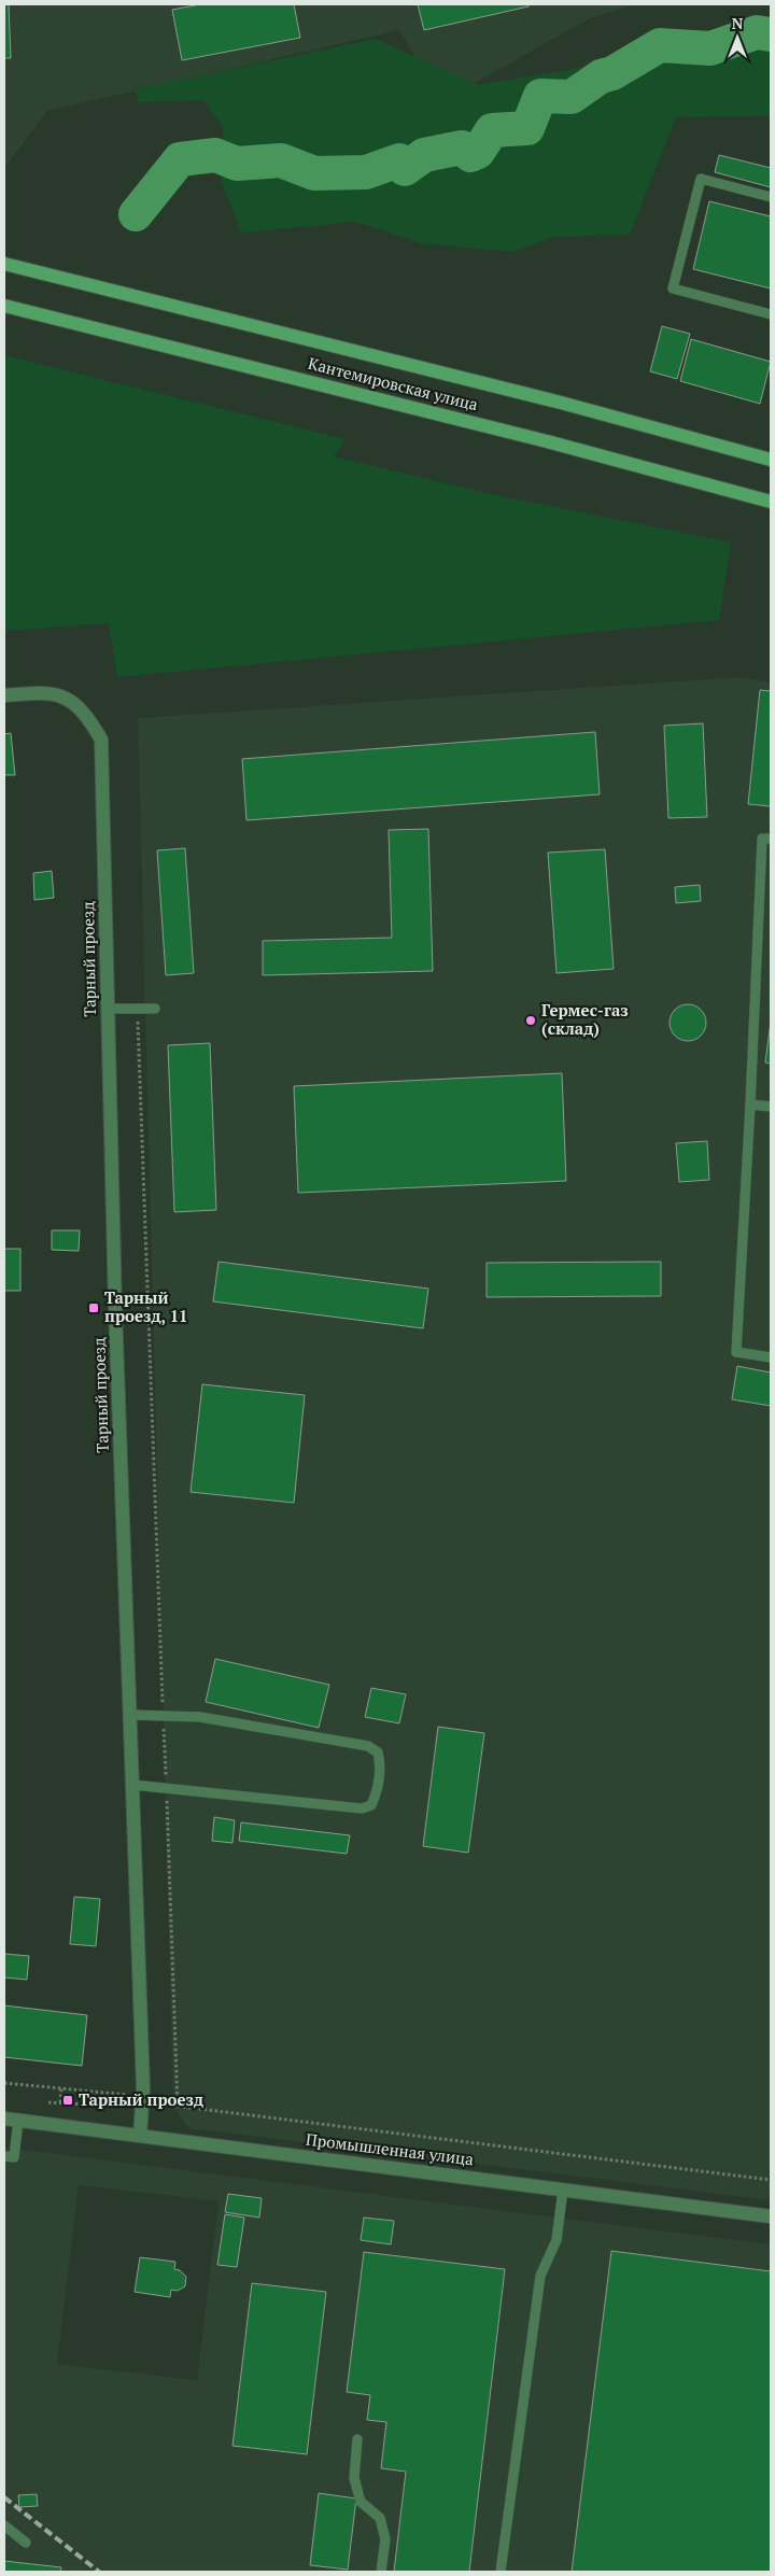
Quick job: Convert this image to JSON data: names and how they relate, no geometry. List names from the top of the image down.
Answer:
{
  "streets": {
    "main road": ["Кантемировская улица"],
    "street": ["Тарный проезд", "Промышленная улица"]
  },
  "crossings": [
    ["Тарный проезд", "Промышленная улица"]
  ],
  "places": {
    "other": ["Гермес-газ (склад)"],
    "transit": ["Тарный проезд, 11", "Тарный проезд"]
  },
  "north": "top"
}
